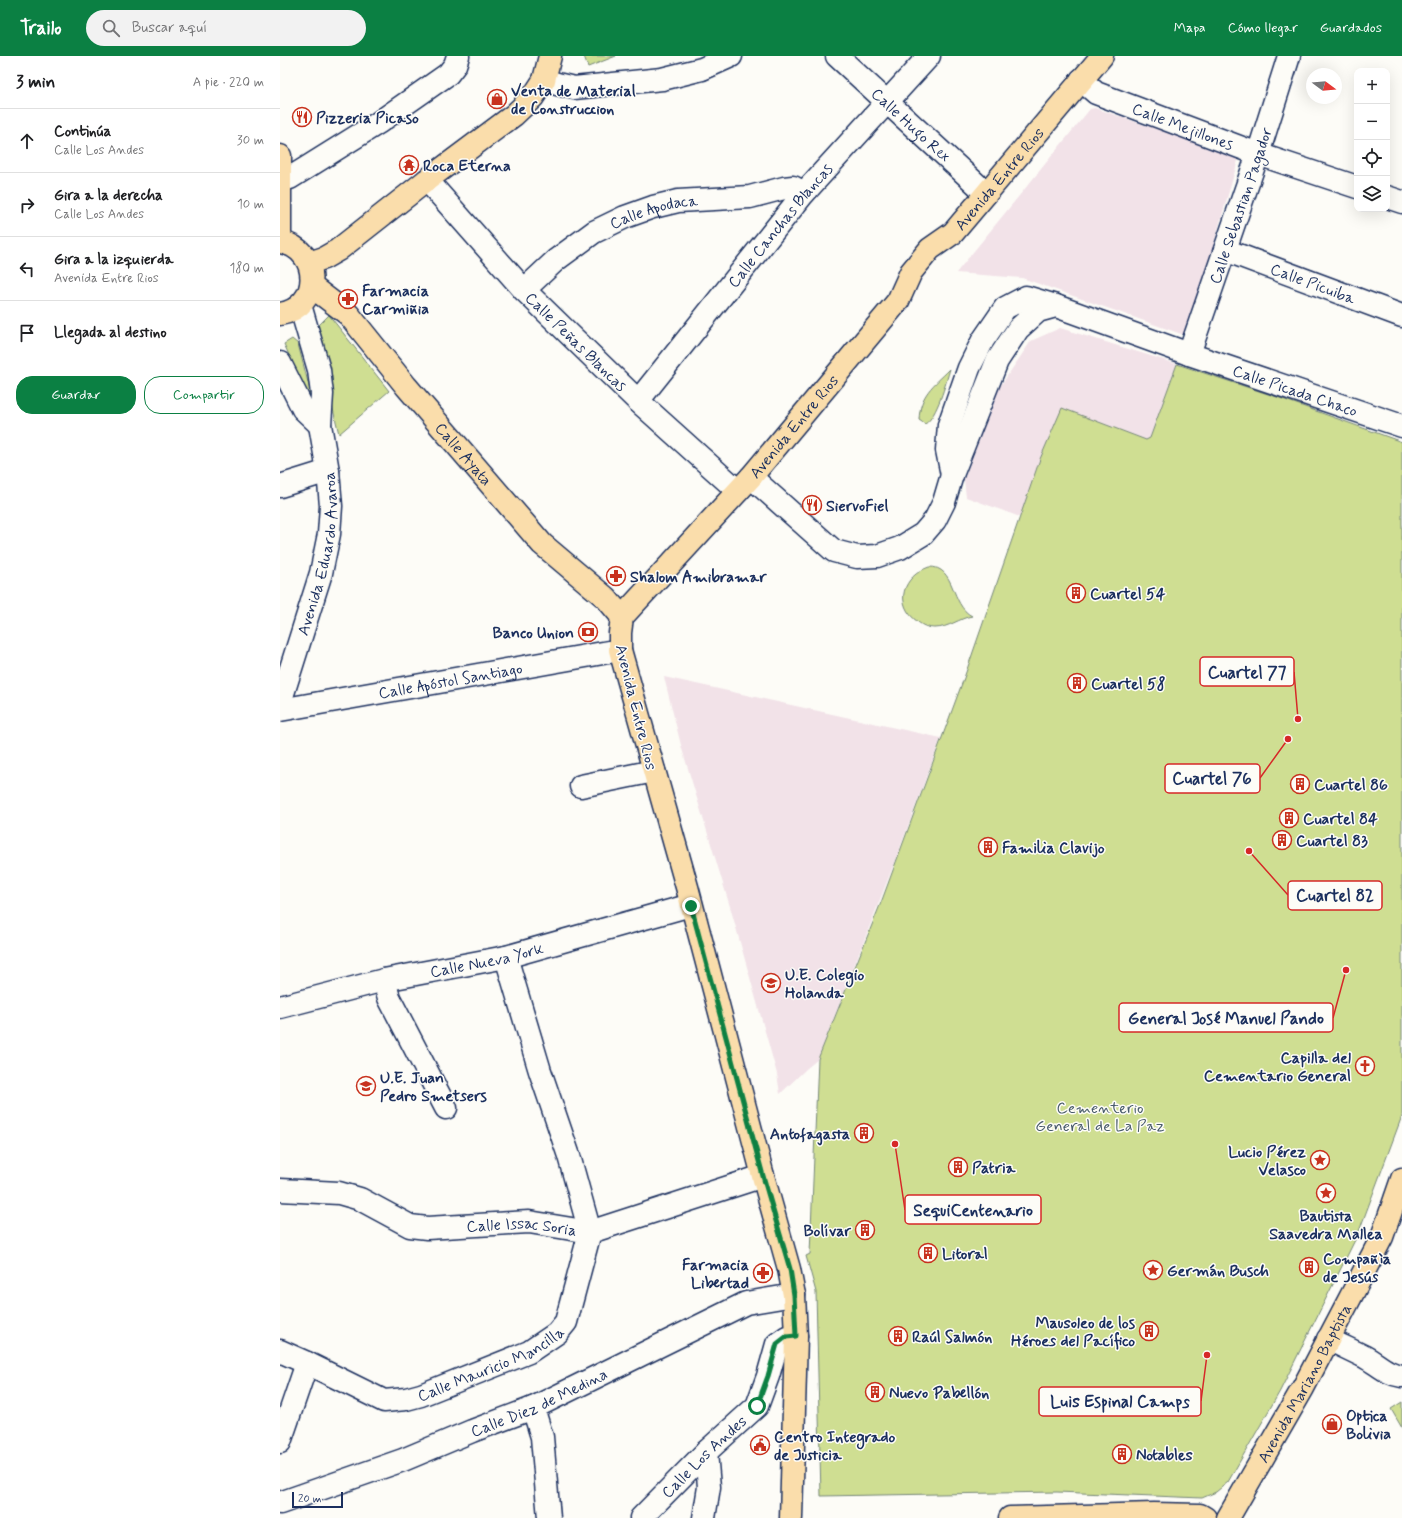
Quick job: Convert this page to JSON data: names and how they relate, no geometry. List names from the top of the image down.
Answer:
{
  "streets": {
    "main road": ["Avenida Entre Rios", "Calle Ayata", "Avenida Mariano Baptista"],
    "street": [
      "Calle Hugo Rex",
      "Calle Mejillones",
      "Calle Sebastian Pagador",
      "Calle Apodaca",
      "Calle Canchas Blancas",
      "Calle Picuiba",
      "Calle Peñas Blancas",
      "Calle Picada Chaco",
      "Avenida Eduardo Avaroa",
      "Calle Apóstol Santiago",
      "Calle Nueva York",
      "Calle Issac Soria",
      "Calle Mauricio Mancilla",
      "Calle Diez de Medina",
      "Calle Los Andes"
    ]
  },
  "crossings": [
    ["Calle Hugo Rex", "Avenida Entre Rios"],
    ["Calle Hugo Rex", "Calle Canchas Blancas"],
    ["Calle Mejillones", "Avenida Entre Rios"],
    ["Calle Mejillones", "Calle Sebastian Pagador"],
    ["Avenida Entre Rios", "Calle Peñas Blancas"],
    ["Avenida Entre Rios", "Calle Ayata"],
    ["Avenida Entre Rios", "Calle Apóstol Santiago"],
    ["Avenida Entre Rios", "Calle Nueva York"],
    ["Avenida Entre Rios", "Calle Issac Soria"],
    ["Avenida Entre Rios", "Calle Diez de Medina"],
    ["Avenida Entre Rios", "Calle Los Andes"],
    ["Calle Sebastian Pagador", "Calle Picuiba"],
    ["Calle Sebastian Pagador", "Calle Picada Chaco"],
    ["Calle Apodaca", "Calle Canchas Blancas"],
    ["Calle Apodaca", "Calle Peñas Blancas"],
    ["Calle Canchas Blancas", "Calle Peñas Blancas"],
    ["Calle Peñas Blancas", "Calle Picada Chaco"],
    ["Calle Issac Soria", "Calle Mauricio Mancilla"]
  ],
  "parks": ["Cementerio General de La Paz"],
  "places": {
    "shop": ["Venta de Material de Construccion", "Optica Bolivia"],
    "restaurant": ["Pizzeria Picaso", "SiervoFiel"],
    "temple": ["Roca Eterna"],
    "pharmacy": ["Farmacia Carmiñia", "Shalom Amibramar", "Farmacia Libertad"],
    "building": [
      "Cuartel 54",
      "Cuartel 58",
      "Cuartel 86",
      "Cuartel 84",
      "Cuartel 83",
      "Familia Clavijo",
      "Antofagasta",
      "Patria",
      "Bolívar",
      "Litoral",
      "Compañìa de Jesús",
      "Mausoleo de los Héroes del Pacífico",
      "Raúl Salmón",
      "Nuevo Pabellón",
      "Notables"
    ],
    "bank": ["Banco Union"],
    "other": [
      "Cuartel 77",
      "Cuartel 76",
      "Cuartel 82",
      "General José Manuel Pando",
      "SequiCentenario",
      "Luis Espinal Camps"
    ],
    "school or university": ["U.E. Colegio Holanda", "U.E. Juan Pedro Smetsers"],
    "church": ["Capilla del Cementario General"],
    "place": ["Lucio Pérez Velasco", "Bautista Saavedra Mallea", "Germán Busch"],
    "public building": ["Centro Integrado de Justicia"]
  },
  "scale_bar": "20 m",
  "north": "right",
  "page": {
    "header": "Trailo",
    "search": "Buscar aquí",
    "nav": ["Mapa", "Cómo llegar", "Guardados"],
    "heading": ["3 min", "A pie · 220 m"],
    "map_buttons": ["+", "−"],
    "list": [
      ["Continúa", "Calle Los Andes", "30 m"],
      ["Gira a la derecha", "Calle Los Andes", "10 m"],
      ["Gira a la izquierda", "Avenida Entre Rios", "180 m"],
      "Llegada al destino"
    ],
    "buttons": ["Guardar", "Compartir"],
    "scale": "20 m"
  }
}
